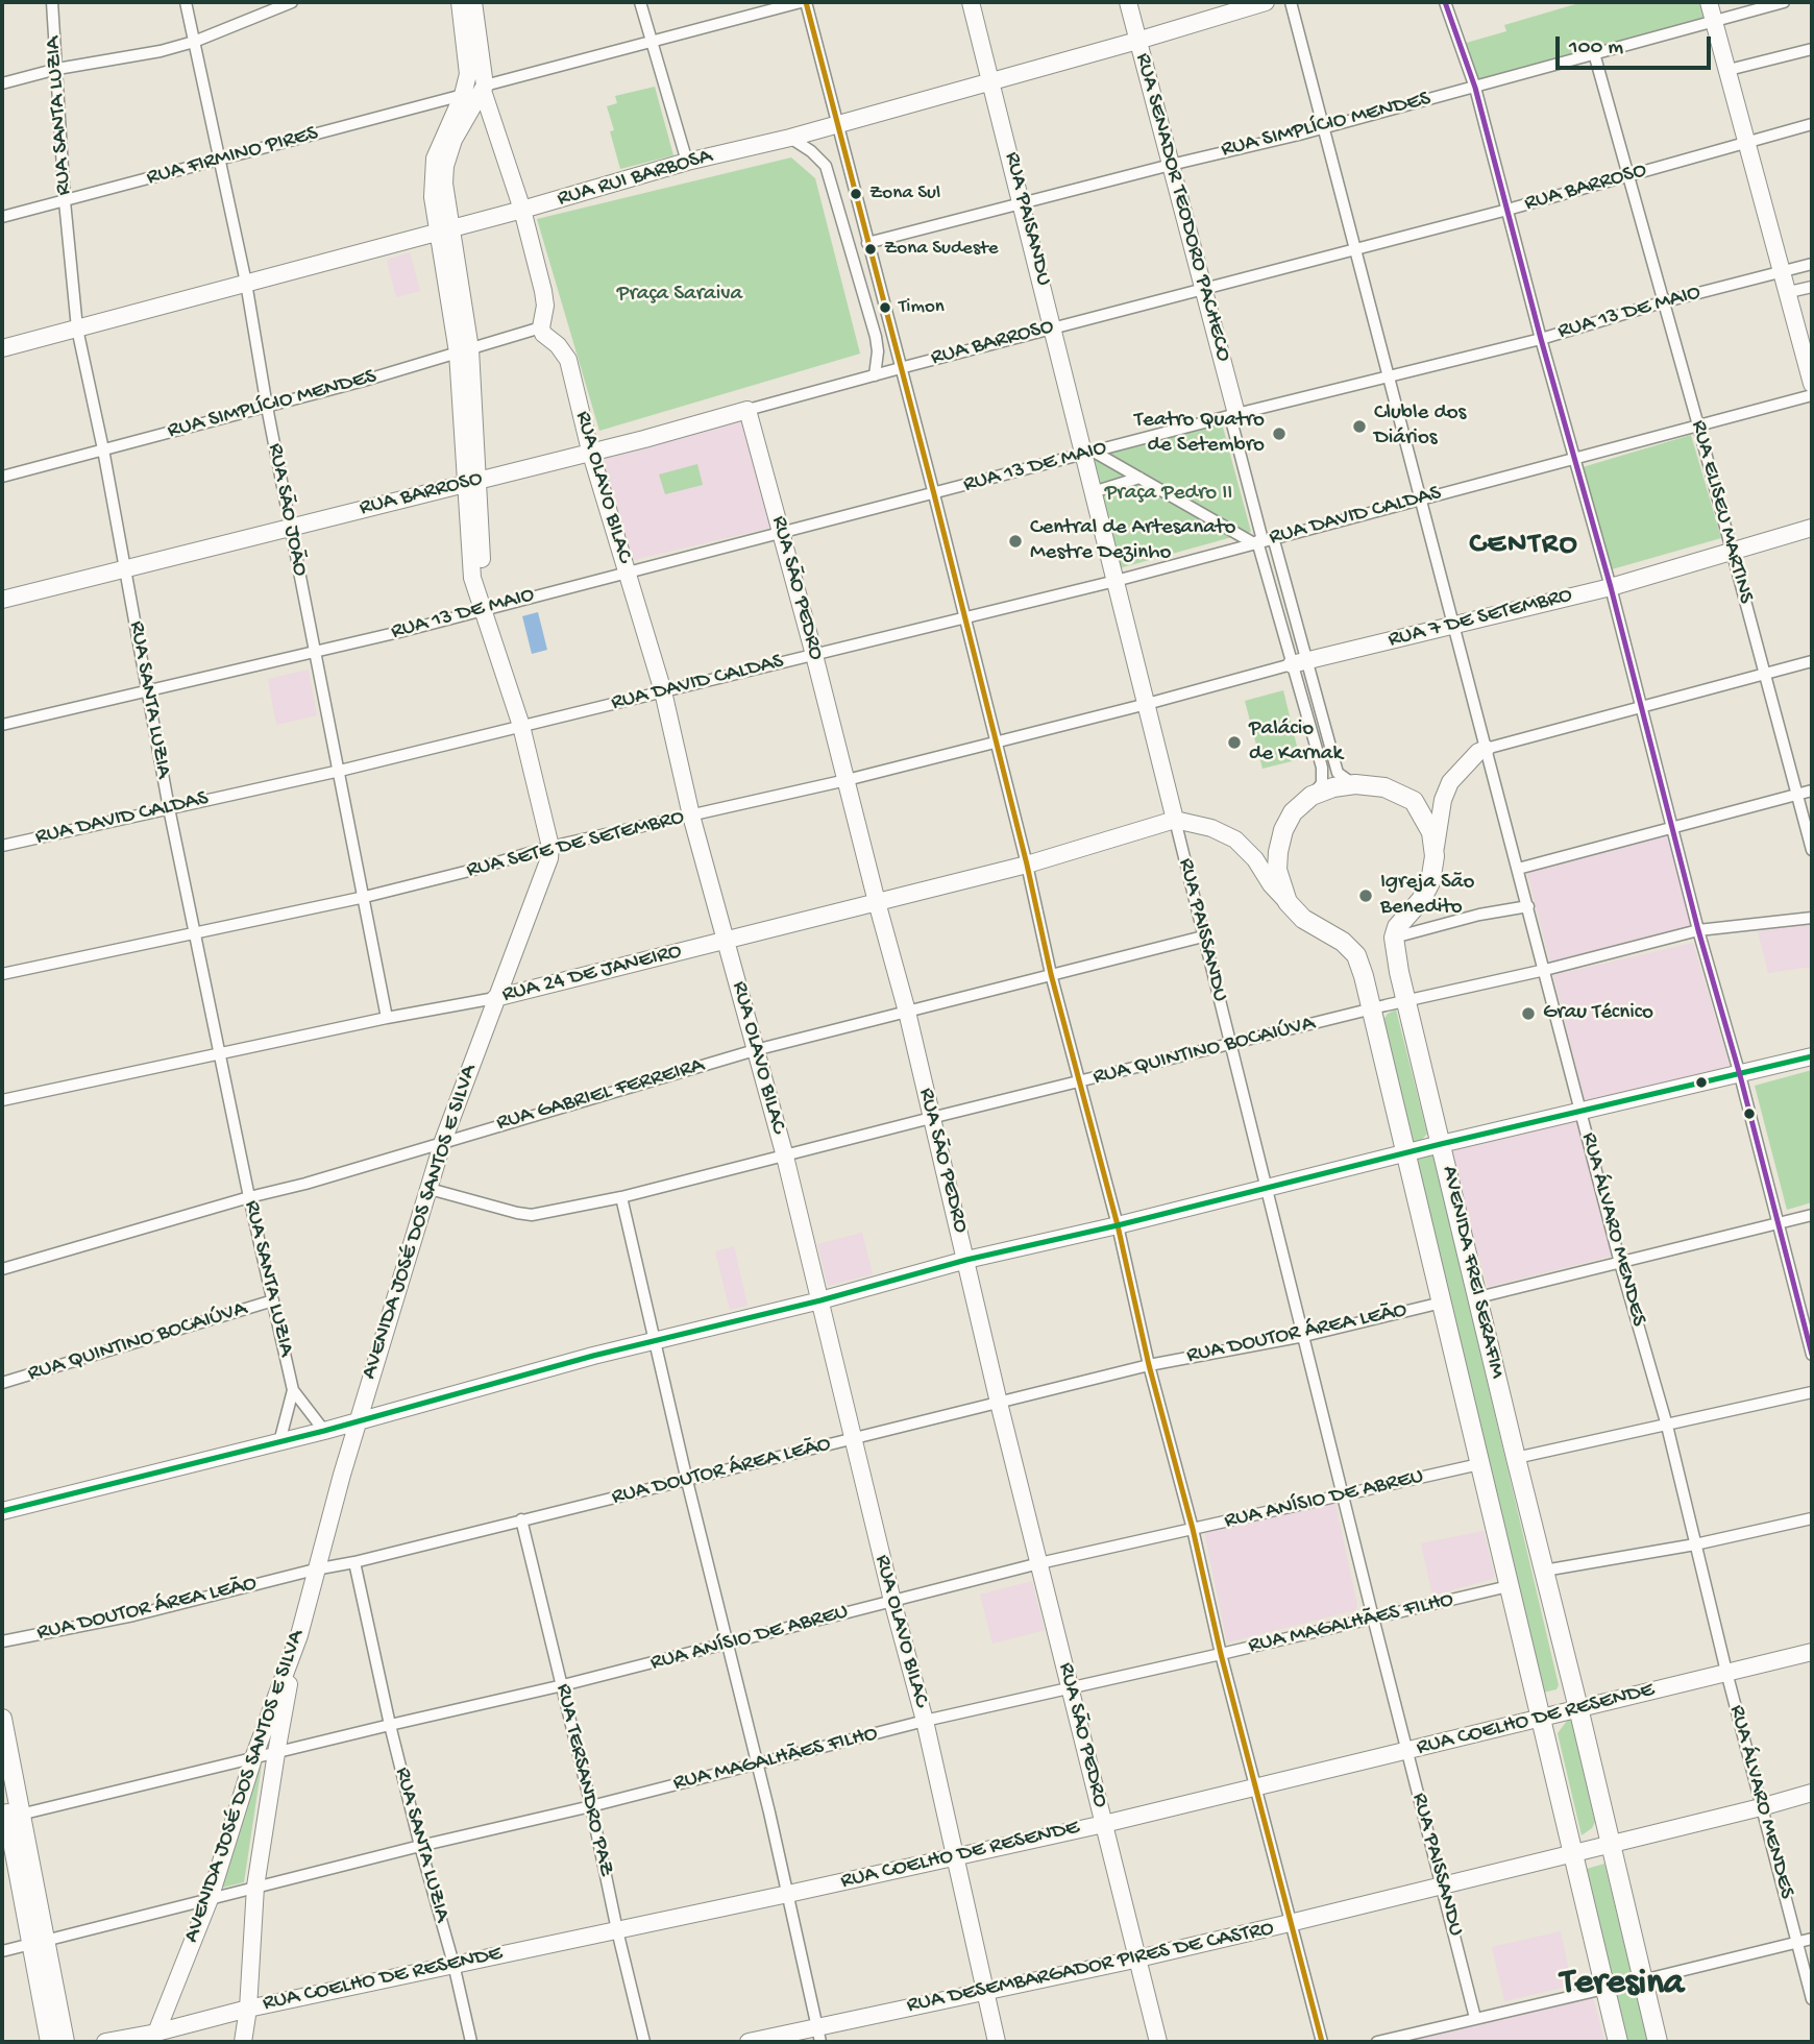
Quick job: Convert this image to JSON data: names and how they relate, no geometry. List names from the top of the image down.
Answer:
{
  "streets": {
    "main road": ["AVENIDA FREI SERAFIM"],
    "street": [
      "RUA SANTA LUZIA",
      "RUA SIMPLÍCIO MENDES",
      "RUA FIRMINO PIRES",
      "RUA RUI BARBOSA",
      "RUA BARROSO",
      "RUA SENADOR TEODORO PACHECO",
      "RUA PAISANDU",
      "RUA 13 DE MAIO",
      "RUA OLAVO BILAC",
      "RUA SÃO JOÃO",
      "RUA ELISEU MARTINS",
      "RUA DAVID CALDAS",
      "RUA SÃO PEDRO",
      "RUA 7 DE SETEMBRO",
      "RUA SETE DE SETEMBRO",
      "RUA PAISSANDU",
      "RUA 24 DE JANEIRO",
      "RUA QUINTINO BOCAIÚVA",
      "RUA GABRIEL FERREIRA",
      "AVENIDA JOSÉ DOS SANTOS E SILVA",
      "RUA ÁLVARO MENDES",
      "RUA DOUTOR ÁREA LEÃO",
      "RUA ANÍSIO DE ABREU",
      "RUA MAGALHÃES FILHO",
      "RUA COELHO DE RESENDE",
      "RUA TERSANDRO PAZ",
      "RUA DESEMBARGADOR PIRES DE CASTRO"
    ]
  },
  "crossings": [
    ["RUA SANTA LUZIA", "RUA SIMPLÍCIO MENDES"],
    ["RUA SANTA LUZIA", "RUA FIRMINO PIRES"],
    ["RUA SANTA LUZIA", "RUA RUI BARBOSA"],
    ["RUA SANTA LUZIA", "RUA BARROSO"],
    ["RUA SANTA LUZIA", "RUA 13 DE MAIO"],
    ["RUA SANTA LUZIA", "RUA DAVID CALDAS"],
    ["RUA SANTA LUZIA", "RUA SETE DE SETEMBRO"],
    ["RUA SANTA LUZIA", "RUA 24 DE JANEIRO"],
    ["RUA SANTA LUZIA", "RUA QUINTINO BOCAIÚVA"],
    ["RUA SANTA LUZIA", "RUA GABRIEL FERREIRA"],
    ["RUA SANTA LUZIA", "RUA DOUTOR ÁREA LEÃO"],
    ["RUA SANTA LUZIA", "RUA ANÍSIO DE ABREU"],
    ["RUA SANTA LUZIA", "RUA MAGALHÃES FILHO"],
    ["RUA SANTA LUZIA", "RUA COELHO DE RESENDE"],
    ["RUA SIMPLÍCIO MENDES", "RUA SENADOR TEODORO PACHECO"],
    ["RUA SIMPLÍCIO MENDES", "RUA PAISANDU"],
    ["RUA SIMPLÍCIO MENDES", "RUA OLAVO BILAC"],
    ["RUA SIMPLÍCIO MENDES", "RUA SÃO JOÃO"],
    ["RUA SIMPLÍCIO MENDES", "RUA ELISEU MARTINS"],
    ["RUA SIMPLÍCIO MENDES", "AVENIDA JOSÉ DOS SANTOS E SILVA"],
    ["RUA SIMPLÍCIO MENDES", "RUA ÁLVARO MENDES"],
    ["RUA FIRMINO PIRES", "RUA SÃO JOÃO"],
    ["RUA FIRMINO PIRES", "AVENIDA JOSÉ DOS SANTOS E SILVA"],
    ["RUA RUI BARBOSA", "RUA SENADOR TEODORO PACHECO"],
    ["RUA RUI BARBOSA", "RUA PAISANDU"],
    ["RUA RUI BARBOSA", "RUA SÃO JOÃO"],
    ["RUA RUI BARBOSA", "AVENIDA JOSÉ DOS SANTOS E SILVA"],
    ["RUA BARROSO", "RUA SENADOR TEODORO PACHECO"],
    ["RUA BARROSO", "RUA PAISANDU"],
    ["RUA BARROSO", "RUA OLAVO BILAC"],
    ["RUA BARROSO", "RUA SÃO JOÃO"],
    ["RUA BARROSO", "RUA ELISEU MARTINS"],
    ["RUA BARROSO", "RUA SÃO PEDRO"],
    ["RUA BARROSO", "AVENIDA JOSÉ DOS SANTOS E SILVA"],
    ["RUA BARROSO", "RUA ÁLVARO MENDES"],
    ["RUA SENADOR TEODORO PACHECO", "RUA 13 DE MAIO"],
    ["RUA SENADOR TEODORO PACHECO", "RUA DAVID CALDAS"],
    ["RUA PAISANDU", "RUA 13 DE MAIO"],
    ["RUA PAISANDU", "RUA DAVID CALDAS"],
    ["RUA PAISANDU", "RUA 7 DE SETEMBRO"],
    ["RUA PAISANDU", "RUA SETE DE SETEMBRO"],
    ["RUA PAISANDU", "RUA PAISSANDU"],
    ["RUA PAISANDU", "RUA 24 DE JANEIRO"],
    ["RUA 13 DE MAIO", "RUA OLAVO BILAC"],
    ["RUA 13 DE MAIO", "RUA SÃO JOÃO"],
    ["RUA 13 DE MAIO", "RUA ELISEU MARTINS"],
    ["RUA 13 DE MAIO", "RUA SÃO PEDRO"],
    ["RUA 13 DE MAIO", "AVENIDA JOSÉ DOS SANTOS E SILVA"],
    ["RUA 13 DE MAIO", "RUA ÁLVARO MENDES"],
    ["RUA OLAVO BILAC", "RUA DAVID CALDAS"],
    ["RUA OLAVO BILAC", "RUA SETE DE SETEMBRO"],
    ["RUA OLAVO BILAC", "RUA 24 DE JANEIRO"],
    ["RUA OLAVO BILAC", "RUA QUINTINO BOCAIÚVA"],
    ["RUA OLAVO BILAC", "RUA GABRIEL FERREIRA"],
    ["RUA OLAVO BILAC", "RUA DOUTOR ÁREA LEÃO"],
    ["RUA OLAVO BILAC", "RUA ANÍSIO DE ABREU"],
    ["RUA OLAVO BILAC", "RUA MAGALHÃES FILHO"],
    ["RUA OLAVO BILAC", "RUA COELHO DE RESENDE"],
    ["RUA OLAVO BILAC", "RUA DESEMBARGADOR PIRES DE CASTRO"],
    ["RUA SÃO JOÃO", "RUA DAVID CALDAS"],
    ["RUA SÃO JOÃO", "RUA SETE DE SETEMBRO"],
    ["RUA SÃO JOÃO", "RUA 24 DE JANEIRO"],
    ["RUA ELISEU MARTINS", "RUA DAVID CALDAS"],
    ["RUA ELISEU MARTINS", "RUA 7 DE SETEMBRO"],
    ["RUA DAVID CALDAS", "RUA SÃO PEDRO"],
    ["RUA DAVID CALDAS", "AVENIDA JOSÉ DOS SANTOS E SILVA"],
    ["RUA DAVID CALDAS", "RUA ÁLVARO MENDES"],
    ["RUA SÃO PEDRO", "RUA SETE DE SETEMBRO"],
    ["RUA SÃO PEDRO", "RUA 24 DE JANEIRO"],
    ["RUA SÃO PEDRO", "RUA QUINTINO BOCAIÚVA"],
    ["RUA SÃO PEDRO", "RUA GABRIEL FERREIRA"],
    ["RUA SÃO PEDRO", "RUA DOUTOR ÁREA LEÃO"],
    ["RUA SÃO PEDRO", "RUA ANÍSIO DE ABREU"],
    ["RUA SÃO PEDRO", "RUA MAGALHÃES FILHO"],
    ["RUA SÃO PEDRO", "RUA COELHO DE RESENDE"],
    ["RUA SÃO PEDRO", "RUA DESEMBARGADOR PIRES DE CASTRO"],
    ["RUA 7 DE SETEMBRO", "RUA SETE DE SETEMBRO"],
    ["RUA 7 DE SETEMBRO", "RUA ÁLVARO MENDES"],
    ["RUA SETE DE SETEMBRO", "AVENIDA JOSÉ DOS SANTOS E SILVA"],
    ["RUA PAISSANDU", "RUA 24 DE JANEIRO"],
    ["RUA PAISSANDU", "RUA QUINTINO BOCAIÚVA"],
    ["RUA PAISSANDU", "RUA GABRIEL FERREIRA"],
    ["RUA PAISSANDU", "RUA DOUTOR ÁREA LEÃO"],
    ["RUA PAISSANDU", "RUA ANÍSIO DE ABREU"],
    ["RUA PAISSANDU", "RUA MAGALHÃES FILHO"],
    ["RUA PAISSANDU", "RUA COELHO DE RESENDE"],
    ["RUA PAISSANDU", "RUA DESEMBARGADOR PIRES DE CASTRO"],
    ["RUA 24 DE JANEIRO", "AVENIDA JOSÉ DOS SANTOS E SILVA"],
    ["RUA QUINTINO BOCAIÚVA", "AVENIDA JOSÉ DOS SANTOS E SILVA"],
    ["RUA QUINTINO BOCAIÚVA", "RUA ÁLVARO MENDES"],
    ["RUA QUINTINO BOCAIÚVA", "AVENIDA FREI SERAFIM"],
    ["RUA GABRIEL FERREIRA", "AVENIDA JOSÉ DOS SANTOS E SILVA"],
    ["AVENIDA JOSÉ DOS SANTOS E SILVA", "RUA DOUTOR ÁREA LEÃO"],
    ["AVENIDA JOSÉ DOS SANTOS E SILVA", "RUA ANÍSIO DE ABREU"],
    ["AVENIDA JOSÉ DOS SANTOS E SILVA", "RUA MAGALHÃES FILHO"],
    ["AVENIDA JOSÉ DOS SANTOS E SILVA", "RUA COELHO DE RESENDE"],
    ["RUA ÁLVARO MENDES", "RUA COELHO DE RESENDE"],
    ["RUA ÁLVARO MENDES", "RUA DESEMBARGADOR PIRES DE CASTRO"],
    ["AVENIDA FREI SERAFIM", "RUA DOUTOR ÁREA LEÃO"],
    ["AVENIDA FREI SERAFIM", "RUA ANÍSIO DE ABREU"],
    ["AVENIDA FREI SERAFIM", "RUA MAGALHÃES FILHO"],
    ["AVENIDA FREI SERAFIM", "RUA COELHO DE RESENDE"],
    ["AVENIDA FREI SERAFIM", "RUA DESEMBARGADOR PIRES DE CASTRO"],
    ["RUA DOUTOR ÁREA LEÃO", "RUA TERSANDRO PAZ"],
    ["RUA ANÍSIO DE ABREU", "RUA TERSANDRO PAZ"],
    ["RUA MAGALHÃES FILHO", "RUA TERSANDRO PAZ"],
    ["RUA COELHO DE RESENDE", "RUA TERSANDRO PAZ"]
  ],
  "districts": ["CENTRO", "Teresina"],
  "parks": ["Praça Saraiva", "Praça Pedro II"],
  "places": [
    "Zona Sul",
    "Zona Sudeste",
    "Timon",
    "Cluble dos Diários",
    "Teatro Quatro de Setembro",
    "Central de Artesanato Mestre Dezinho",
    "Palácio de Karnak",
    "Igreja São Benedito",
    "Grau Técnico"
  ],
  "scale_bar": "100 m"
}
